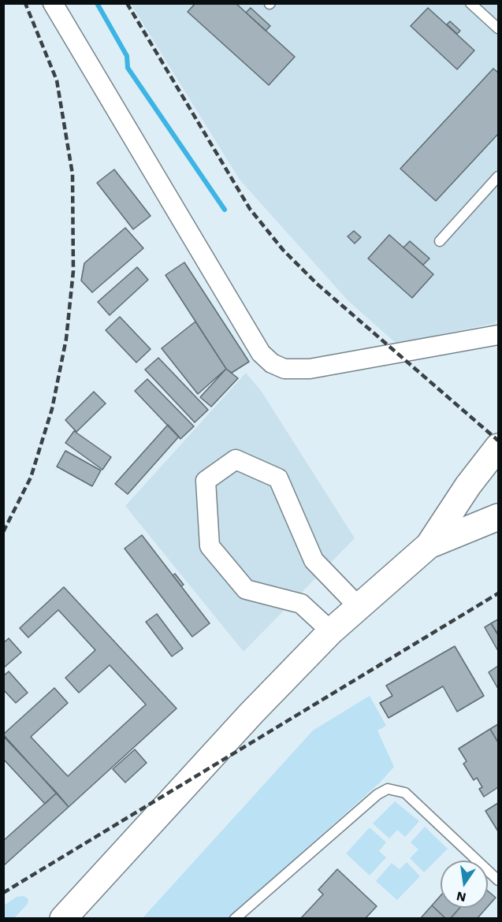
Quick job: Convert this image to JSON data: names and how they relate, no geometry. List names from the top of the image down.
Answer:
{
  "north": "bottom"
}
